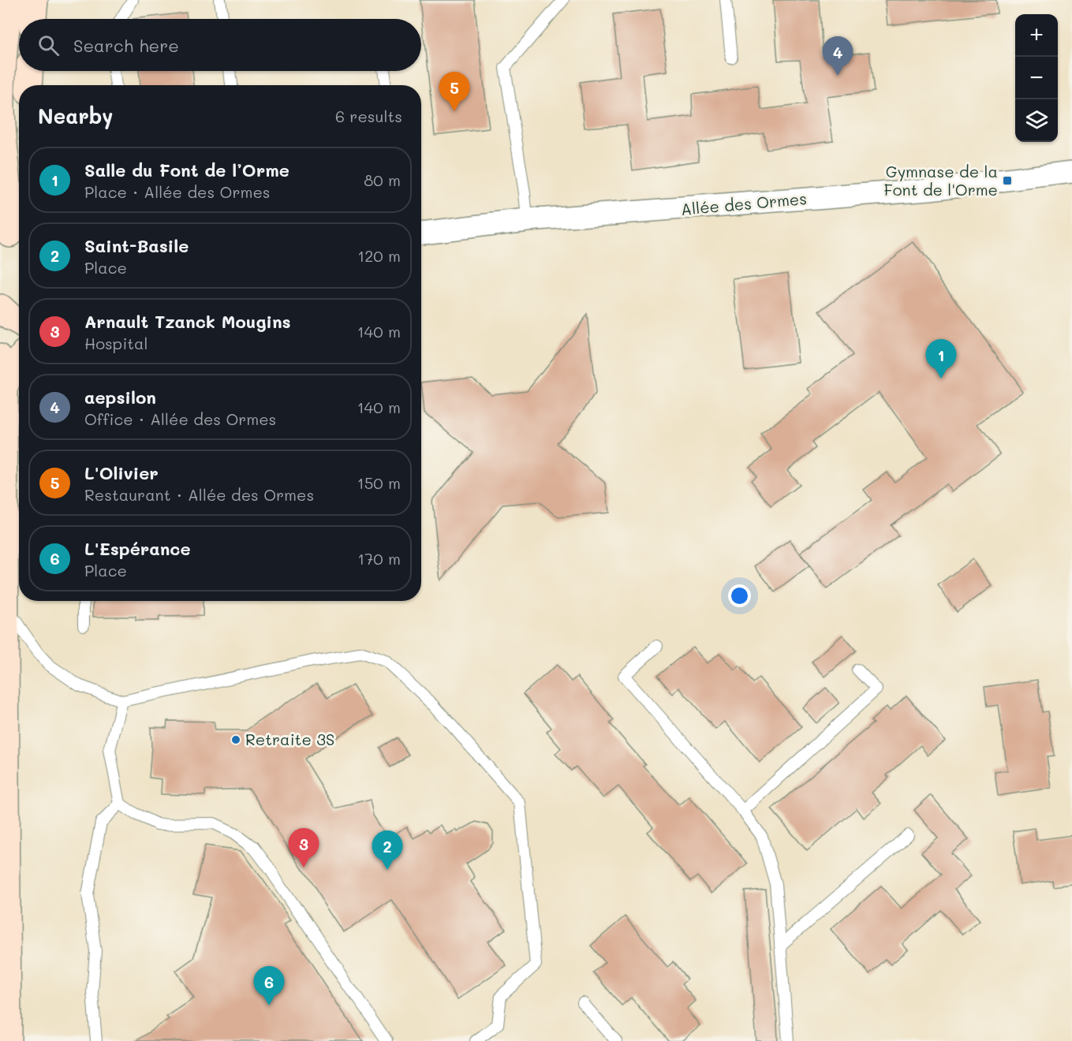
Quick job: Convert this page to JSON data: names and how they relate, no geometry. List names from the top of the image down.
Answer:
{
  "streets": {
    "street": ["Allée des Ormes"]
  },
  "places": {
    "transit": ["Gymnase de la Font de l'Orme"],
    "other": ["Retraite 3S"]
  },
  "page": {
    "map_buttons": ["+", "−"],
    "search": "Search here",
    "pins": [
      "4",
      "5",
      "1",
      "3",
      "2",
      "6"
    ],
    "heading": ["Nearby", "6 results"],
    "list": [
      {
        "mark": "1",
        "name": "Salle du Font de l’Orme",
        "note": "Place · Allée des Ormes",
        "value": "80 m"
      },
      {
        "mark": "2",
        "name": "Saint-Basile",
        "note": "Place",
        "value": "120 m"
      },
      {
        "mark": "3",
        "name": "Arnault Tzanck Mougins",
        "note": "Hospital",
        "value": "140 m"
      },
      {
        "mark": "4",
        "name": "aepsilon",
        "note": "Office · Allée des Ormes",
        "value": "140 m"
      },
      {
        "mark": "5",
        "name": "L'Olivier",
        "note": "Restaurant · Allée des Ormes",
        "value": "150 m"
      },
      {
        "mark": "6",
        "name": "L'Espérance",
        "note": "Place",
        "value": "170 m"
      }
    ]
  }
}
